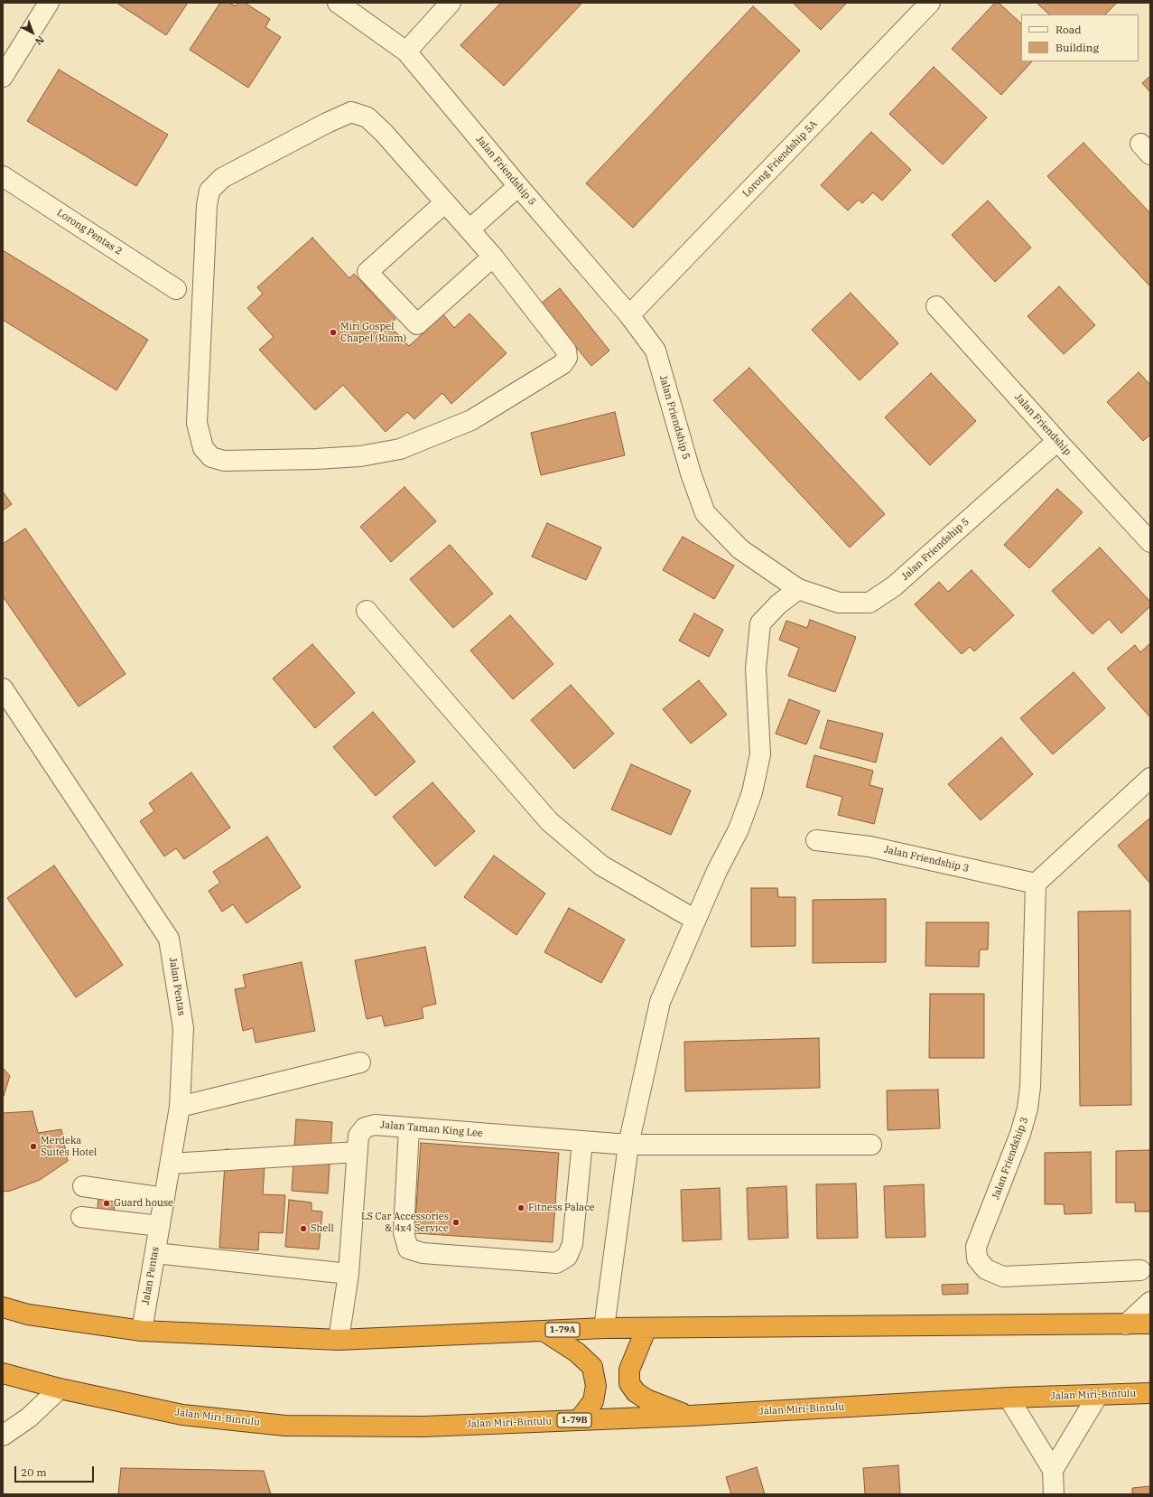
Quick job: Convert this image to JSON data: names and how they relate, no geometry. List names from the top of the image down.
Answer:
{
  "streets": {
    "highway": ["1-79A", "Jalan Miri-Bintulu", "1-79B"],
    "street": [
      "Lorong Friendship 5A",
      "Jalan Friendship 5",
      "Lorong Pentas 2",
      "Jalan Friendship",
      "Jalan Friendship 3",
      "Jalan Pentas",
      "Jalan Taman King Lee"
    ]
  },
  "crossings": [
    ["Lorong Friendship 5A", "Jalan Friendship 5"],
    ["Jalan Friendship 5", "Jalan Friendship"],
    ["Jalan Pentas", "1-79A"],
    ["Jalan Taman King Lee", "1-79A"]
  ],
  "places": [
    "Miri Gospel Chapel (Riam)",
    "Merdeka Suites Hotel",
    "Guard house",
    "Fitness Palace",
    "LS Car Accessories & 4x4 Service",
    "Shell"
  ],
  "legend": ["Road", "Building"],
  "scale_bar": "20 m",
  "north": "bottom right"
}
